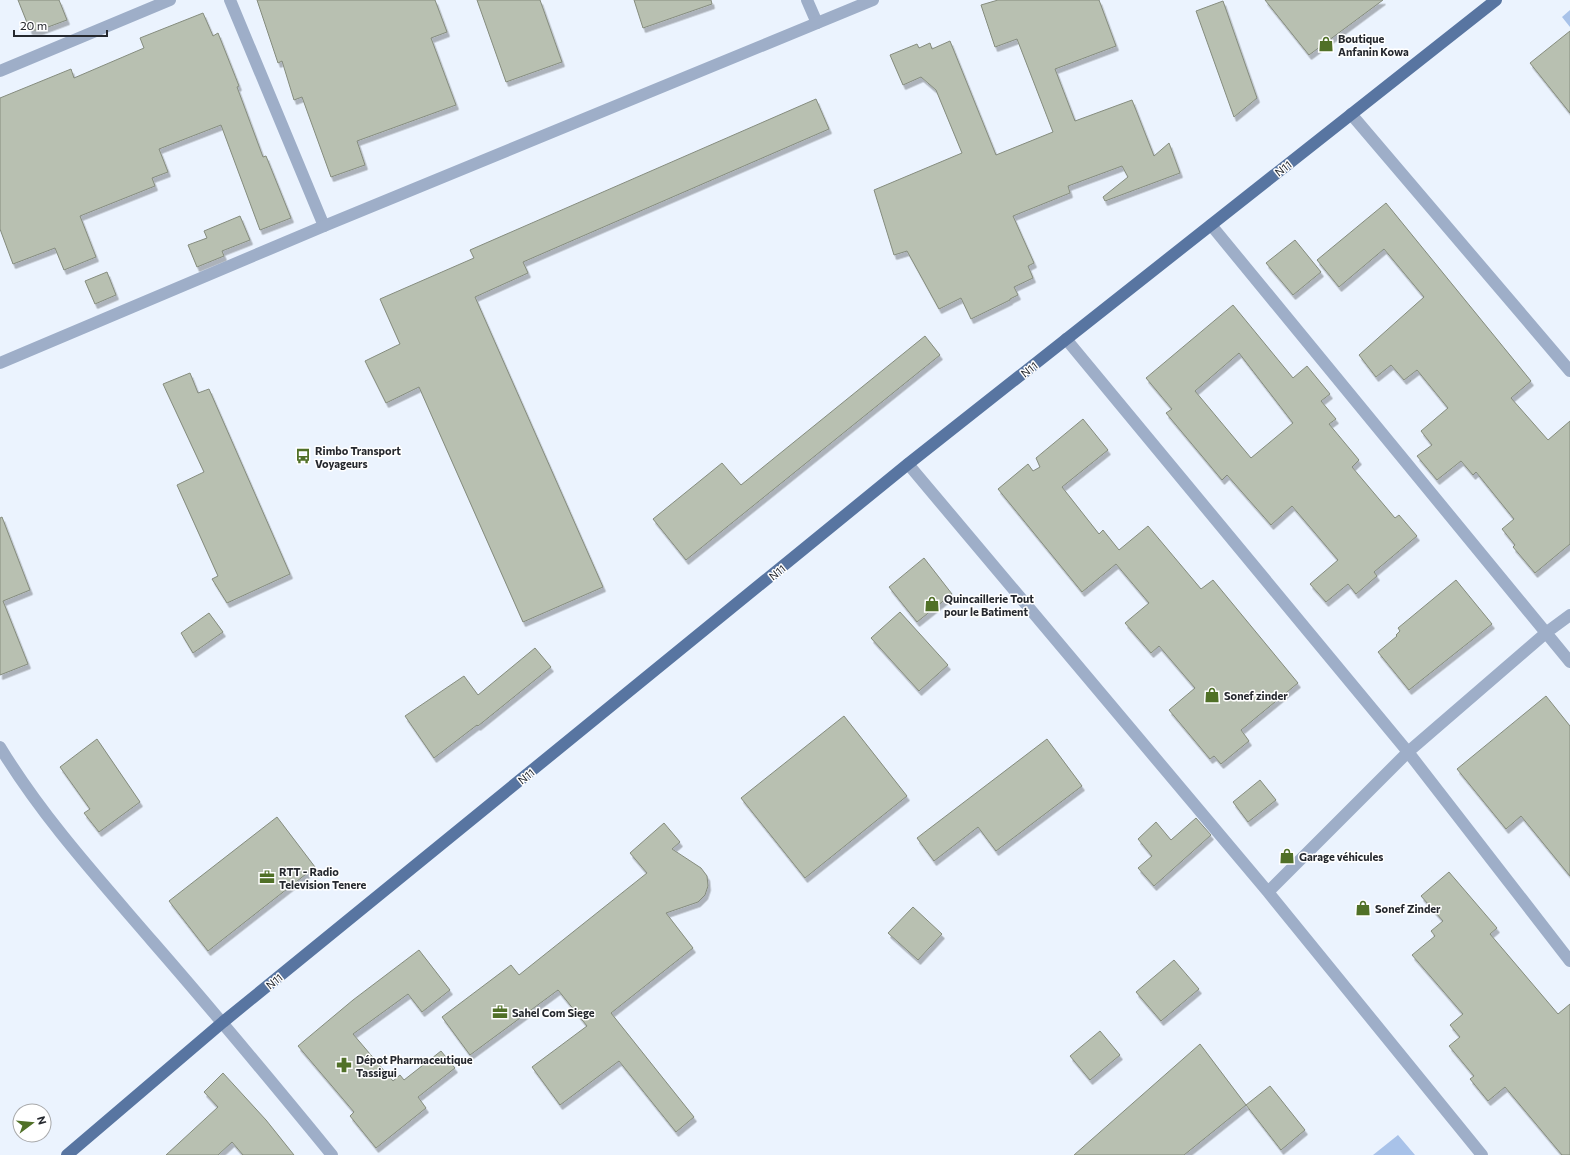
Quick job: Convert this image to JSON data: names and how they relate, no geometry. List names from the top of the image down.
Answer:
{
  "streets": {
    "main road": ["N11"]
  },
  "places": {
    "shop": [
      "Boutique Anfanin Kowa",
      "Quincaillerie Tout pour le Batiment",
      "Sonef zinder",
      "Garage véhicules",
      "Sonef Zinder"
    ],
    "bus stop": ["Rimbo Transport Voyageurs"],
    "office": ["RTT - Radio Television Tenere", "Sahel Com Siege"],
    "pharmacy": ["Dépot Pharmaceutique Tassigui"]
  },
  "scale_bar": "20 m",
  "north": "right"
}
